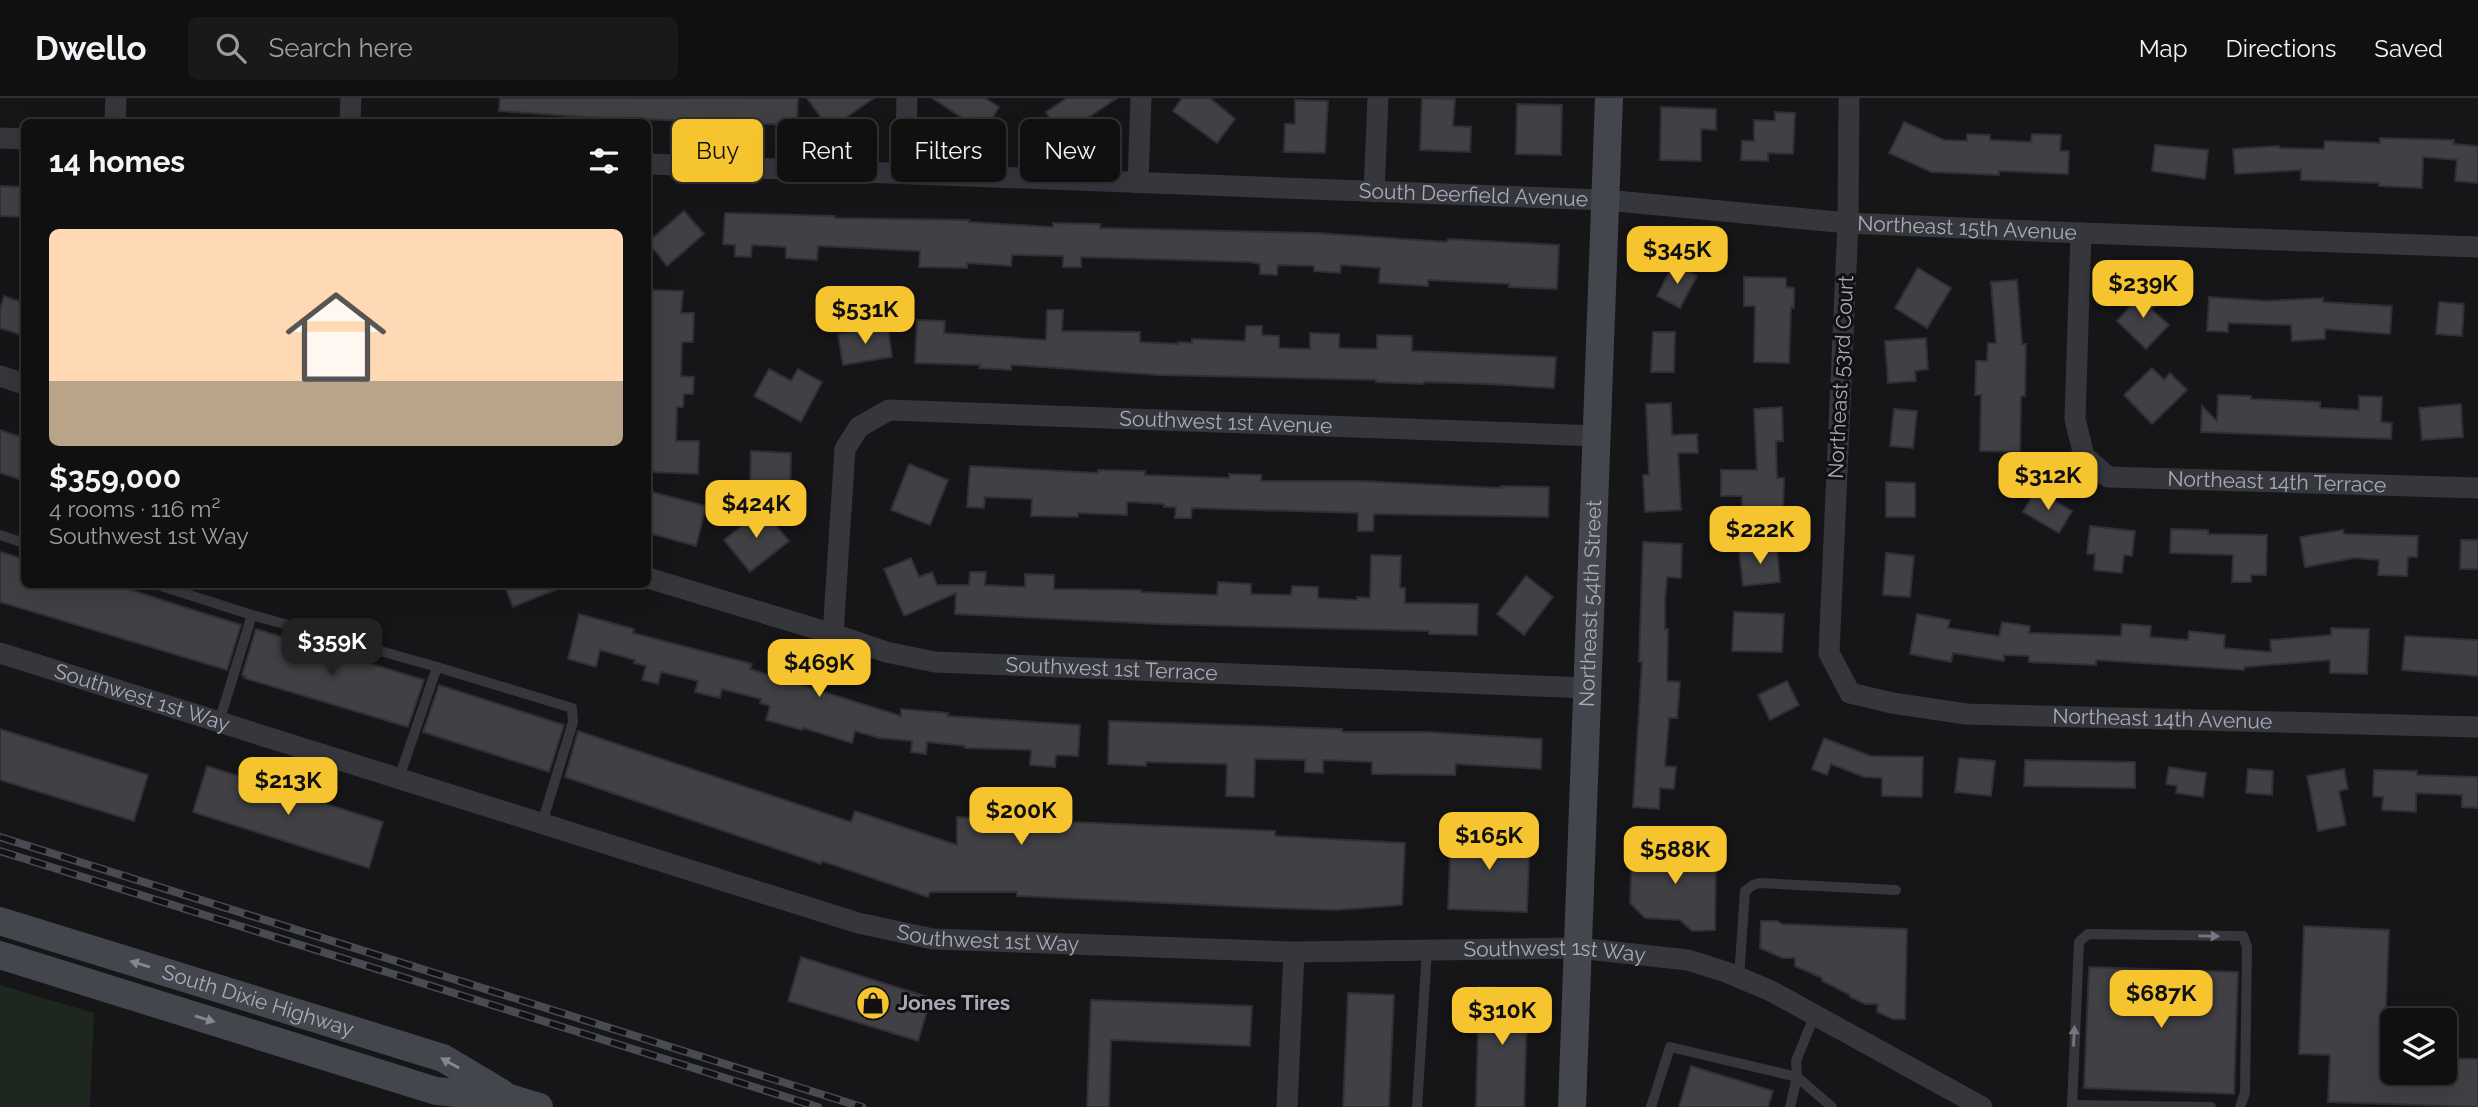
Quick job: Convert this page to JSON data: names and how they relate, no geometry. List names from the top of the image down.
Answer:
{
  "streets": {
    "main road": ["Northeast 54th Street", "South Dixie Highway"],
    "street": [
      "South Deerfield Avenue",
      "Northeast 15th Avenue",
      "Northeast 53rd Court",
      "Southwest 1st Avenue",
      "Northeast 14th Terrace",
      "Southwest 1st Terrace",
      "Southwest 1st Way",
      "Northeast 14th Avenue"
    ]
  },
  "crossings": [
    ["South Deerfield Avenue", "Northeast 15th Avenue"],
    ["South Deerfield Avenue", "Northeast 54th Street"],
    ["Northeast 15th Avenue", "Northeast 53rd Court"],
    ["Northeast 15th Avenue", "Northeast 14th Terrace"],
    ["Northeast 15th Avenue", "Northeast 54th Street"],
    ["Northeast 53rd Court", "Northeast 14th Avenue"],
    ["Southwest 1st Avenue", "Northeast 54th Street"],
    ["Southwest 1st Avenue", "Southwest 1st Terrace"],
    ["Northeast 54th Street", "Southwest 1st Terrace"],
    ["Northeast 54th Street", "Southwest 1st Way"]
  ],
  "places": {
    "shop": ["Jones Tires"]
  },
  "page": {
    "header": "Dwello",
    "search": "Search here",
    "nav": ["Map", "Directions", "Saved"],
    "chip": [
      "Buy",
      "Rent",
      "Filters",
      "New"
    ],
    "heading": "14 homes",
    "list": [
      {
        "name": "$359,000",
        "note": "4 rooms · 116 m² · Southwest 1st Way"
      }
    ],
    "price": [
      "$345K",
      "$239K",
      "$531K",
      "$312K",
      "$424K",
      "$222K",
      "$359K",
      "$469K",
      "$213K",
      "$200K",
      "$165K",
      "$588K",
      "$687K",
      "$310K"
    ]
  }
}
